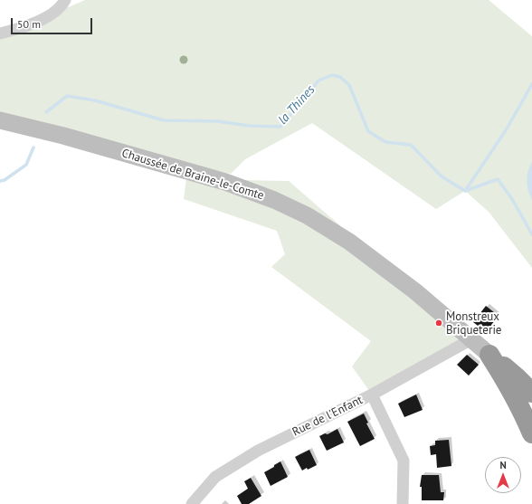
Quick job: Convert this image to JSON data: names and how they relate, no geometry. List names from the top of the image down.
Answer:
{
  "streets": {
    "highway": ["Chaussée de Braine-le-Comte"],
    "street": ["Rue de l'Enfant"]
  },
  "crossings": [
    ["Chaussée de Braine-le-Comte", "Rue de l'Enfant"]
  ],
  "water": ["la Thines"],
  "places": ["Monstreux Briqueterie"],
  "scale_bar": "50 m",
  "north": "top"
}
